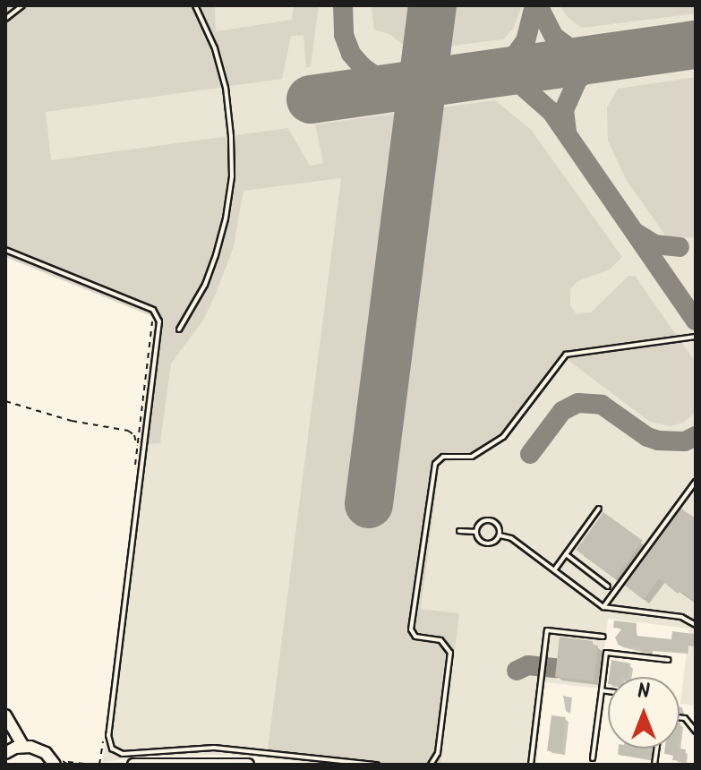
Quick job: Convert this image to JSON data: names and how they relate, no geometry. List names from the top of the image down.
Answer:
{
  "north": "top"
}
